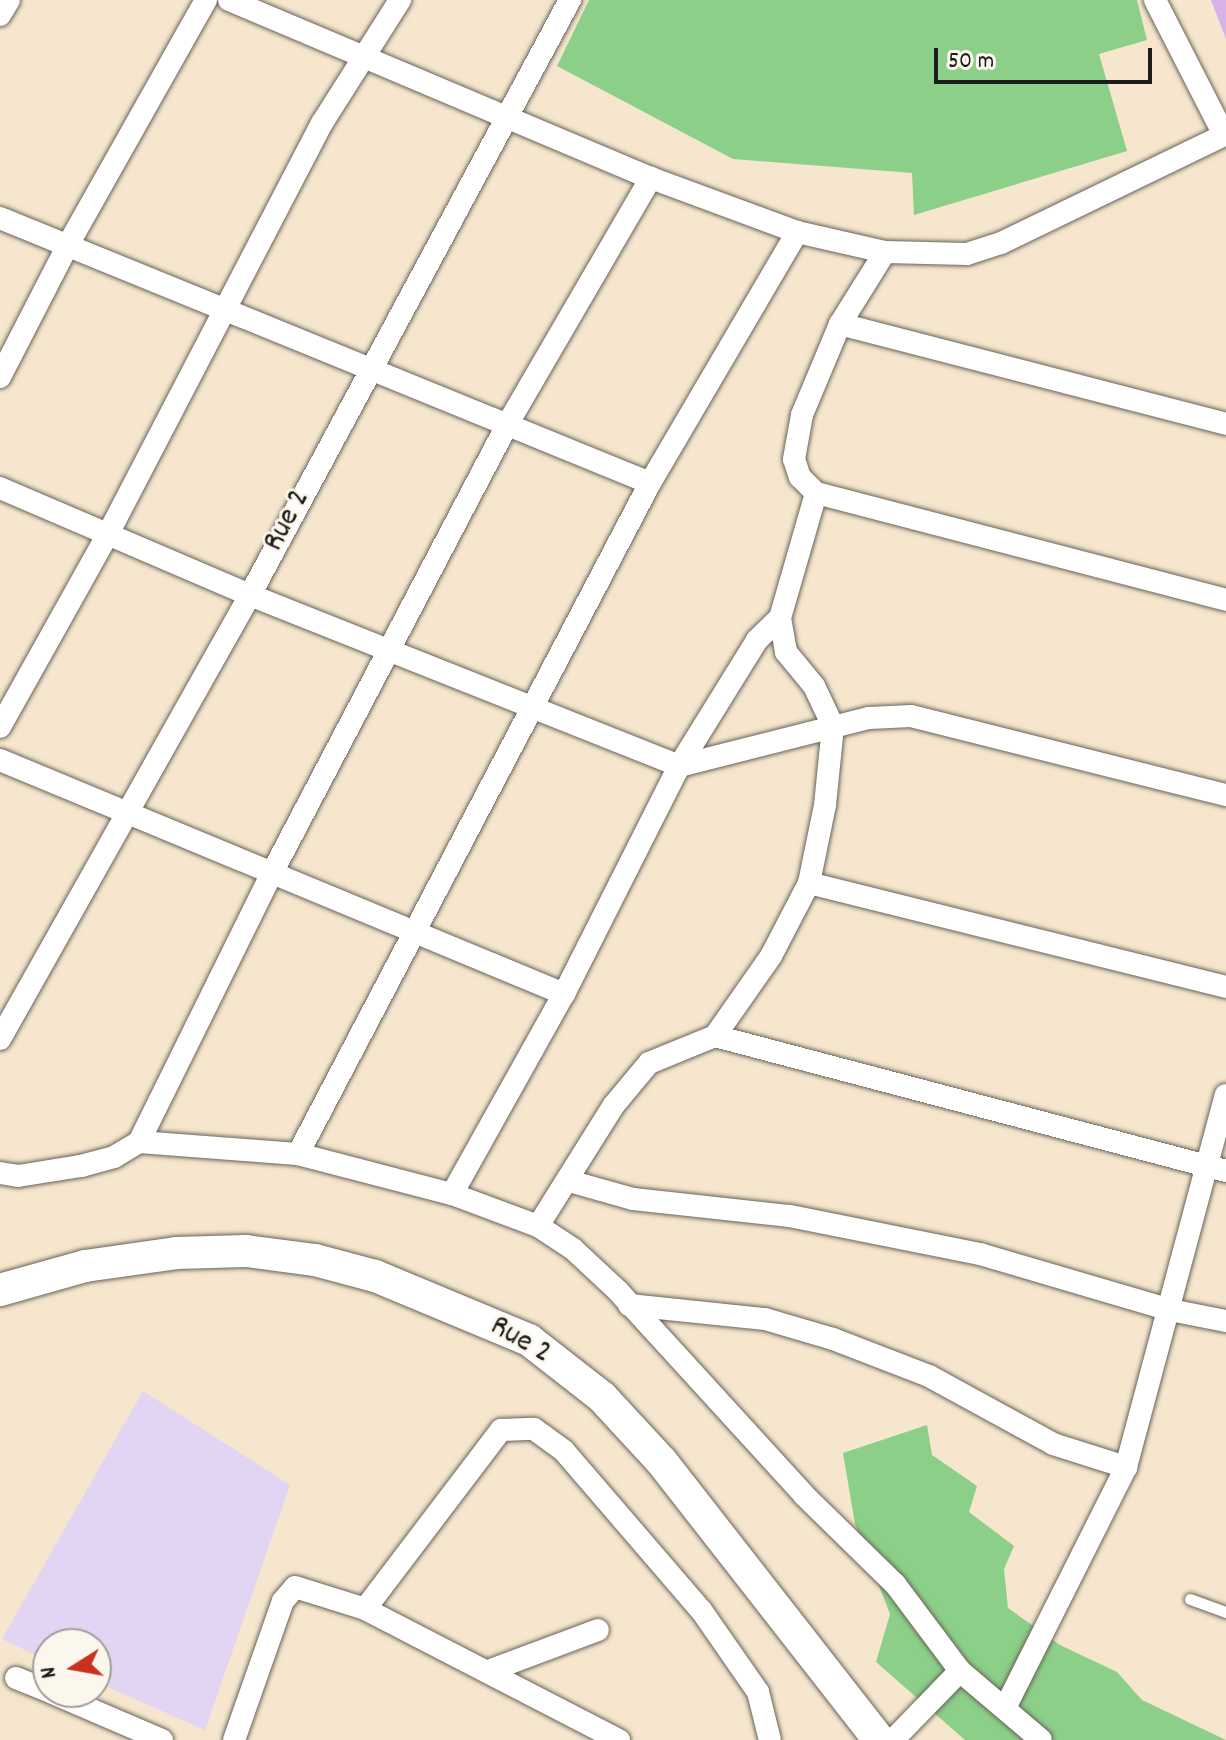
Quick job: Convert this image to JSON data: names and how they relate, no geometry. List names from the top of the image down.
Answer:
{
  "streets": {
    "street": ["Rue 2"]
  },
  "scale_bar": "50 m",
  "north": "left"
}
